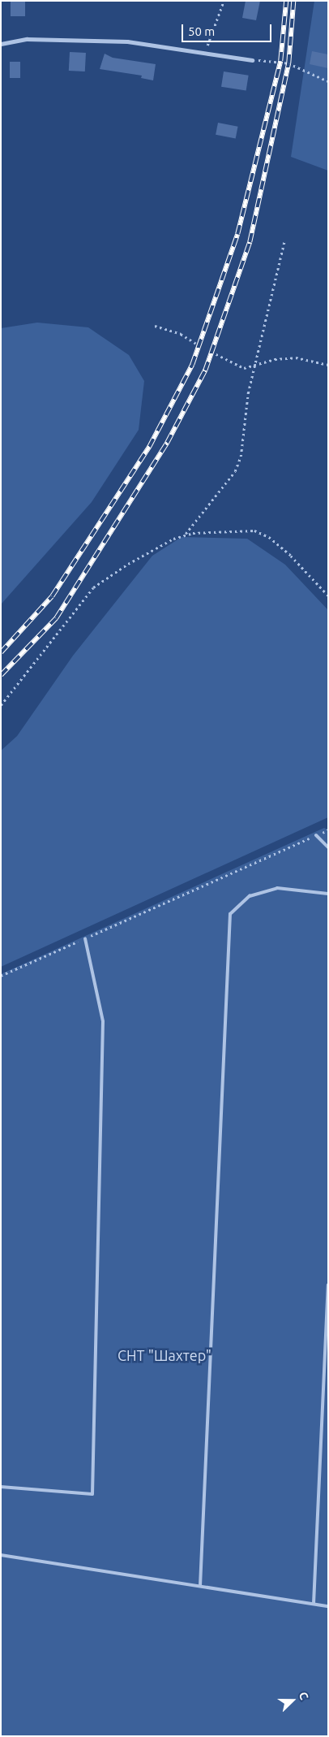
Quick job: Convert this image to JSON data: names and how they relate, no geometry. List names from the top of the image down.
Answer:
{
  "parks": ["СНТ \"Шахтер\""],
  "scale_bar": "50 m",
  "north": "right"
}
